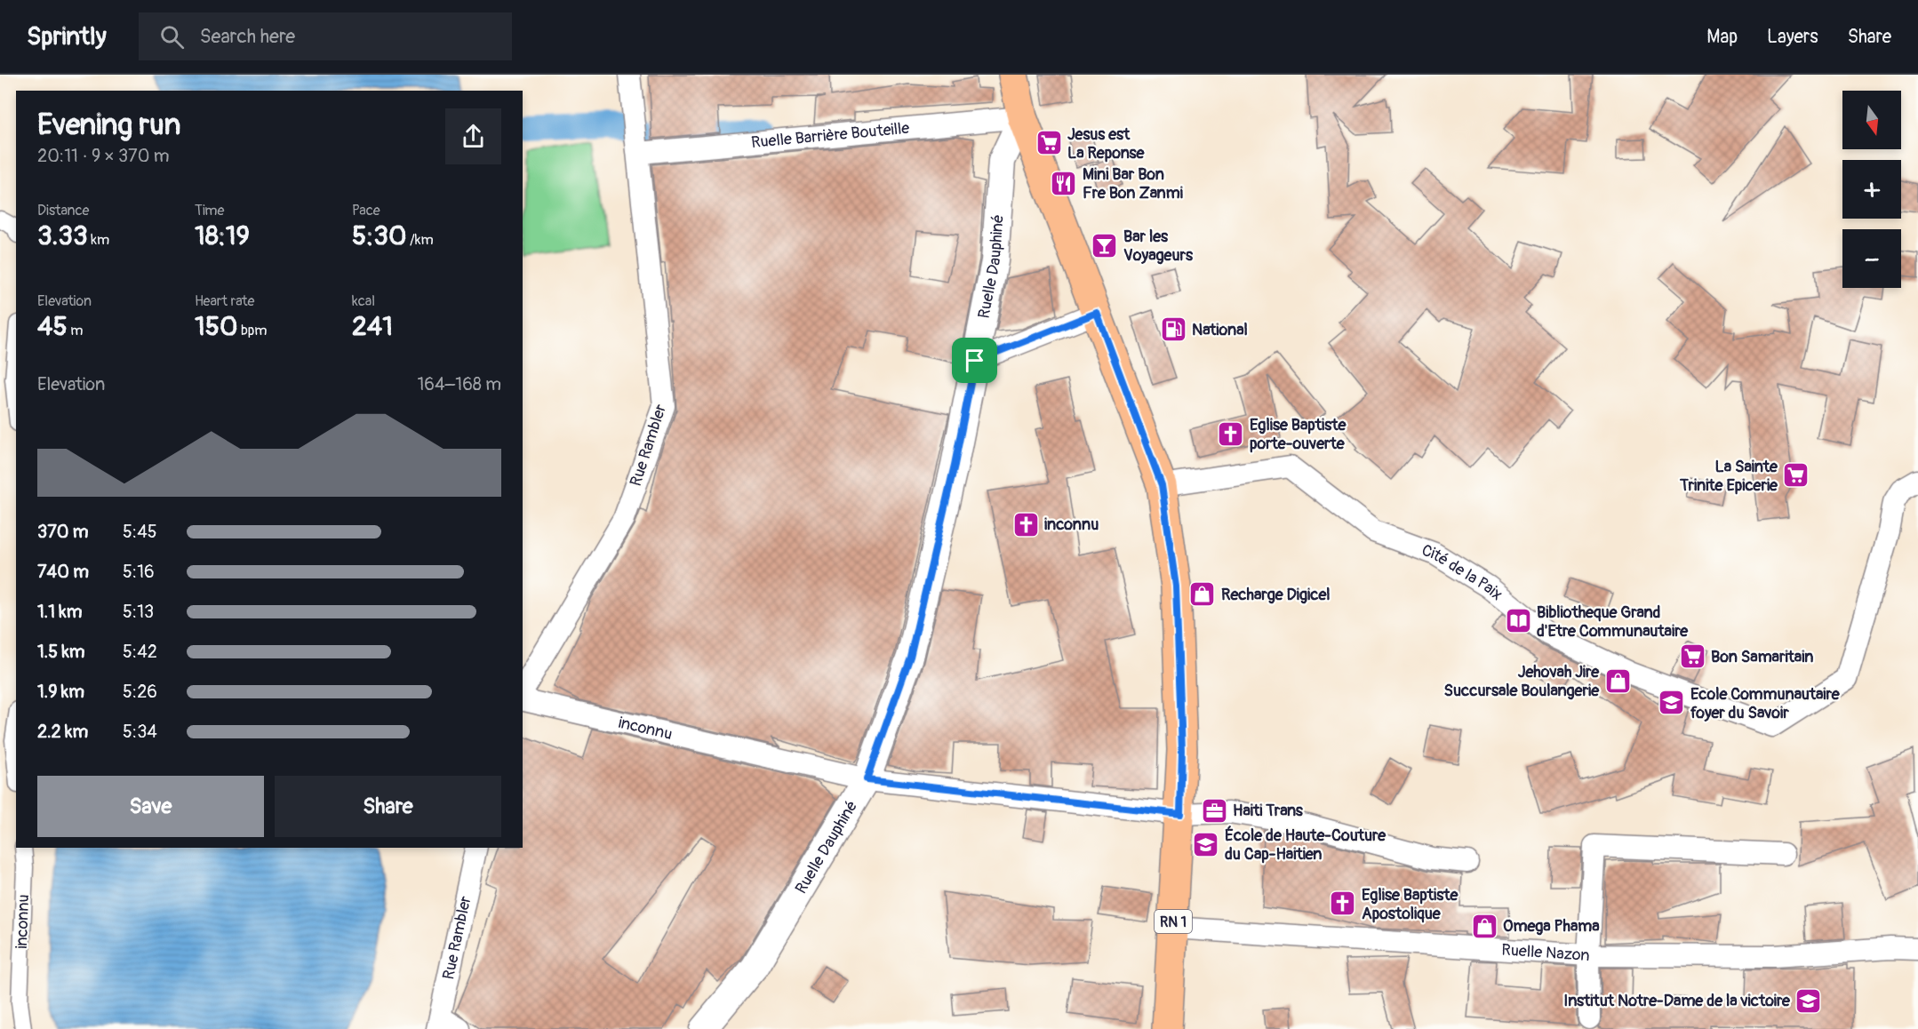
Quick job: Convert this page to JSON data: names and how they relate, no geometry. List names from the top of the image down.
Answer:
{
  "streets": {
    "main road": ["RN 1"],
    "street": [
      "Ruelle Barrière Bouteille",
      "Ruelle Dauphiné",
      "Rue Rambler",
      "Cité de la Paix",
      "inconnu",
      "Ruelle Nazon"
    ]
  },
  "crossings": [
    ["Ruelle Barrière Bouteille", "Ruelle Dauphiné"],
    ["Ruelle Barrière Bouteille", "Rue Rambler"],
    ["Ruelle Barrière Bouteille", "RN 1"],
    ["Ruelle Dauphiné", "inconnu"],
    ["Ruelle Dauphiné", "RN 1"],
    ["Cité de la Paix", "RN 1"],
    ["inconnu", "RN 1"],
    ["RN 1", "Ruelle Nazon"]
  ],
  "places": {
    "supermarket": ["Jesus est La Reponse", "La Sainte Trinite Epicerie", "Bon Samaritain"],
    "restaurant": ["Mini Bar Bon Fre Bon Zanmi"],
    "bar": ["Bar les Voyageurs"],
    "fuel station": ["National"],
    "church": ["Eglise Baptiste porte-ouverte", "inconnu", "Eglise Baptiste Apostolique"],
    "shop": ["Recharge Digicel", "Jehovah Jire Succursale Boulangerie", "Omega Phama"],
    "library": ["Bibliotheque Grand d'Etre Communautaire"],
    "school or university": ["Ecole Communautaire foyer du Savoir", "École de Haute-Couture du Cap-Haitien", "Institut Notre-Dame de la victoire"],
    "office": ["Haiti Trans"]
  },
  "north": "bottom",
  "page": {
    "header": "Sprintly",
    "search": "Search here",
    "nav": ["Map", "Layers", "Share"],
    "map_buttons": ["+", "−"],
    "heading": ["Evening run", "20:11 · 9 × 370 m"],
    "stats": [
      ["Distance", "3.33 km"],
      ["Time", "18:19"],
      ["Pace", "5:30 /km"],
      ["Elevation", "45 m"],
      ["Heart rate", "150 bpm"],
      ["kcal", "241"]
    ],
    "chart": ["Elevation", "164–168 m"],
    "list": [
      {
        "name": "370 m",
        "note": "5:45"
      },
      {
        "name": "740 m",
        "note": "5:16"
      },
      {
        "name": "1.1 km",
        "note": "5:13"
      },
      {
        "name": "1.5 km",
        "note": "5:42"
      },
      {
        "name": "1.9 km",
        "note": "5:26"
      },
      {
        "name": "2.2 km",
        "note": "5:34"
      }
    ],
    "buttons": ["Save", "Share"]
  }
}
